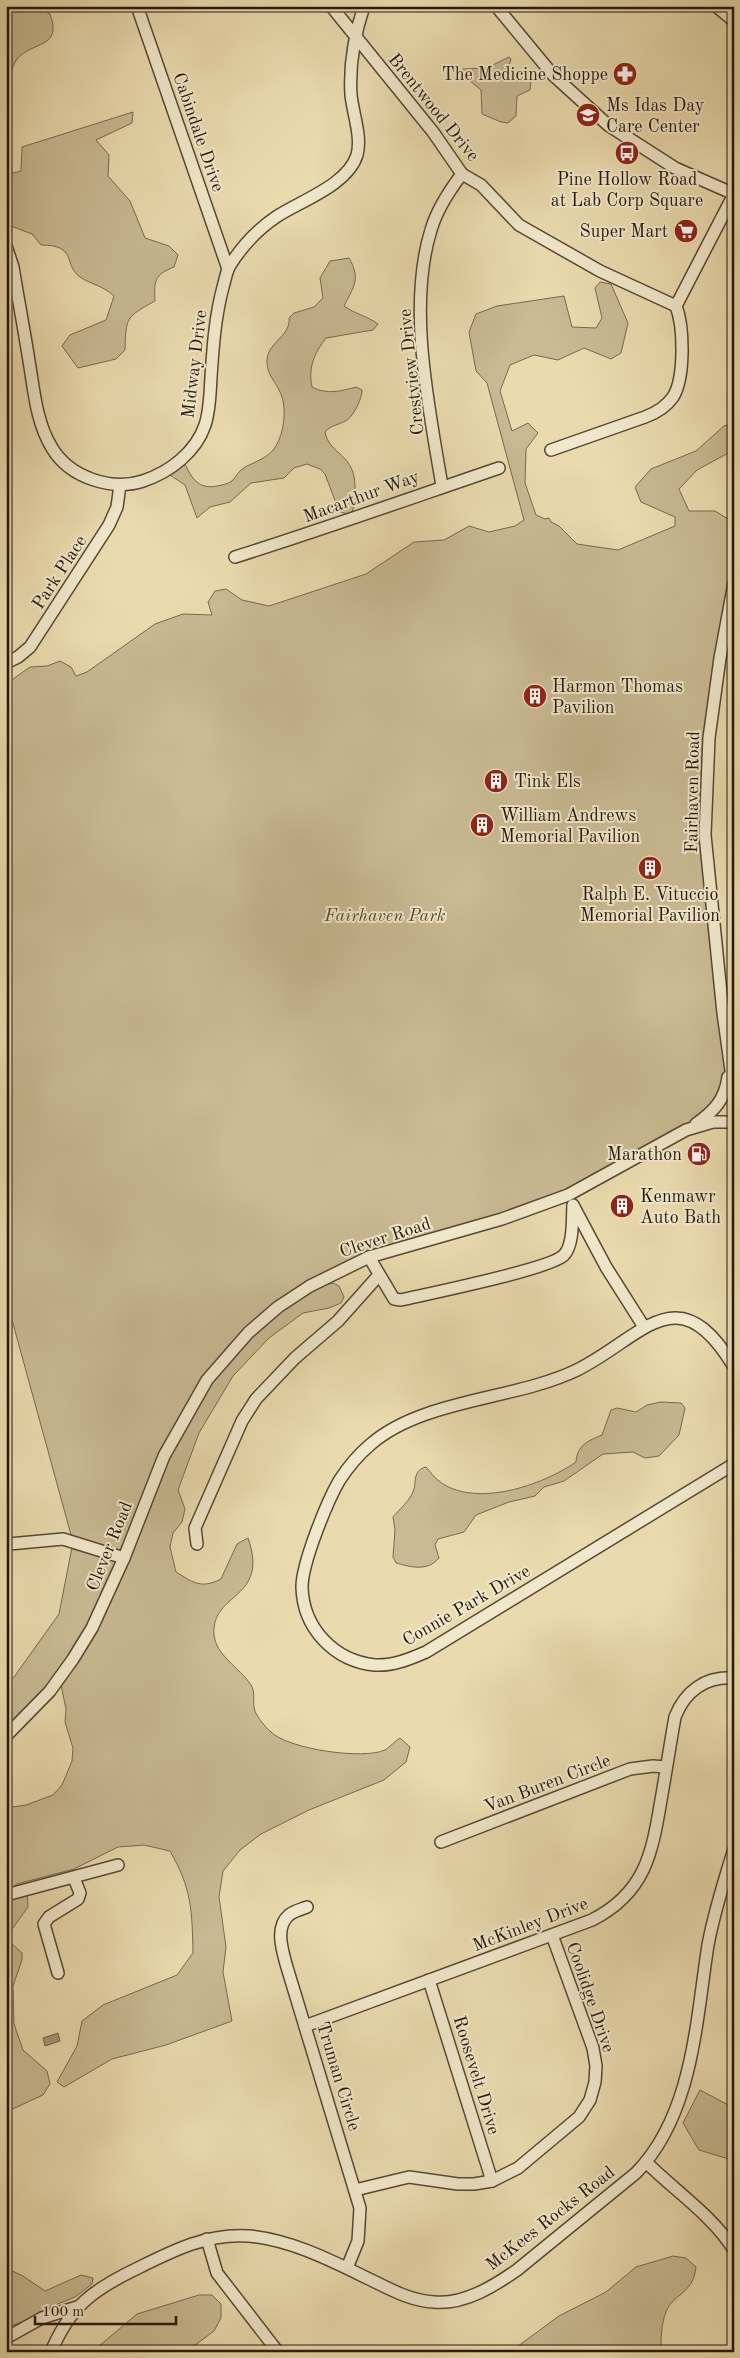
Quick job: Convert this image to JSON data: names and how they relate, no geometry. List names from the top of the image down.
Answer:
{
  "streets": {
    "street": [
      "Brentwood Drive",
      "Cabindale Drive",
      "Midway Drive",
      "Crestview Drive",
      "Macarthur Way",
      "Park Place",
      "Fairhaven Road",
      "Clever Road",
      "Connie Park Drive",
      "Van Buren Circle",
      "McKinley Drive",
      "Coolidge Drive",
      "Roosevelt Drive",
      "Truman Circle",
      "McKees Rocks Road"
    ]
  },
  "crossings": [
    ["Brentwood Drive", "Midway Drive"],
    ["Brentwood Drive", "Crestview Drive"],
    ["Cabindale Drive", "Midway Drive"],
    ["Midway Drive", "Park Place"],
    ["Crestview Drive", "Macarthur Way"],
    ["Van Buren Circle", "McKinley Drive"],
    ["McKinley Drive", "Coolidge Drive"],
    ["McKinley Drive", "Roosevelt Drive"],
    ["McKinley Drive", "Truman Circle"],
    ["Coolidge Drive", "Roosevelt Drive"],
    ["Coolidge Drive", "Truman Circle"],
    ["Truman Circle", "McKees Rocks Road"]
  ],
  "parks": ["Fairhaven Park"],
  "places": {
    "pharmacy": ["The Medicine Shoppe"],
    "school or university": ["Ms Idas Day Care Center"],
    "bus stop": ["Pine Hollow Road at Lab Corp Square"],
    "supermarket": ["Super Mart"],
    "building": [
      "Harmon Thomas Pavilion",
      "Tink Els",
      "William Andrews Memorial Pavilion",
      "Ralph E. Vituccio Memorial Pavilion",
      "Kenmawr Auto Bath"
    ],
    "fuel station": ["Marathon"]
  },
  "scale_bar": "100 m"
}
